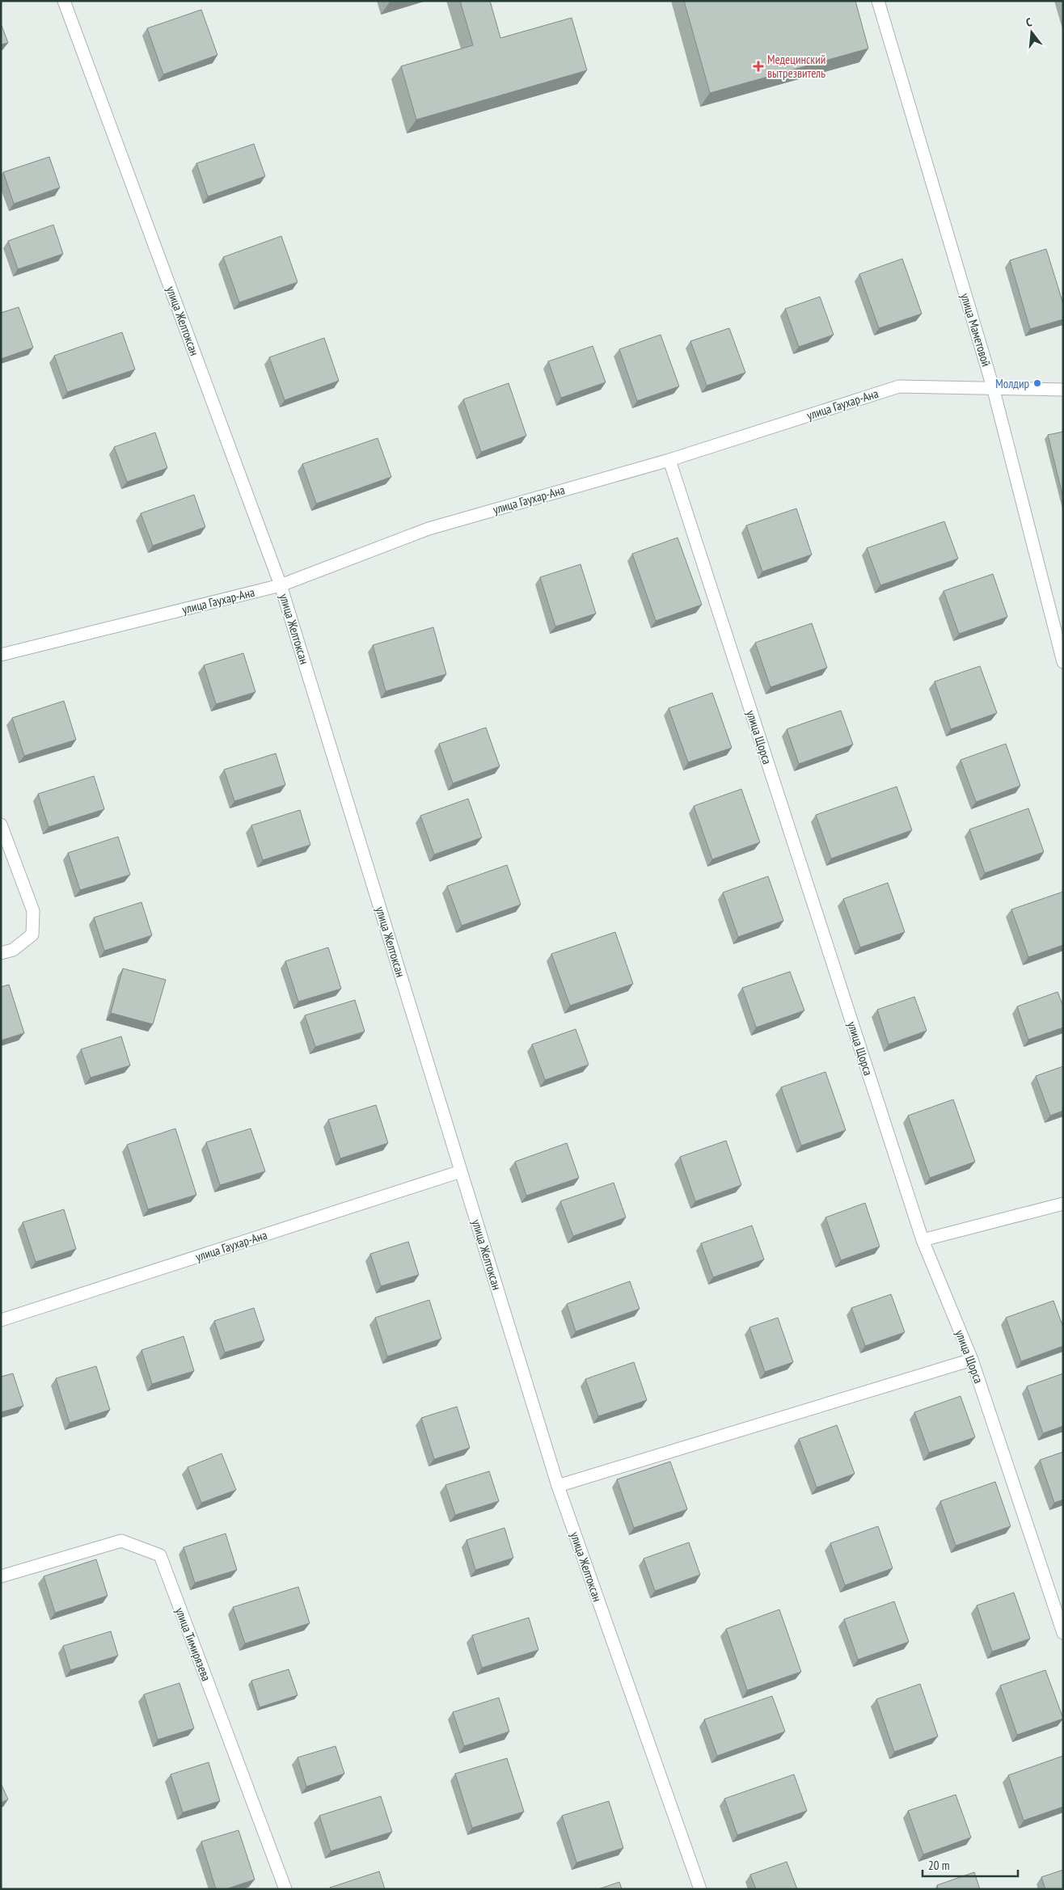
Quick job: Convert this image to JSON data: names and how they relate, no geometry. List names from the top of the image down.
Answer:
{
  "streets": {
    "street": [
      "улица Желтоксан",
      "улица Маметовой",
      "улица Гаухар-Ана",
      "улица Щорса",
      "улица Тимирязева"
    ]
  },
  "crossings": [
    ["улица Желтоксан", "улица Гаухар-Ана"],
    ["улица Маметовой", "улица Гаухар-Ана"],
    ["улица Гаухар-Ана", "улица Щорса"]
  ],
  "places": {
    "health": ["Медецинский вытрезвитель"],
    "other": ["Молдир"]
  },
  "scale_bar": "20 m",
  "north": "top"
}
